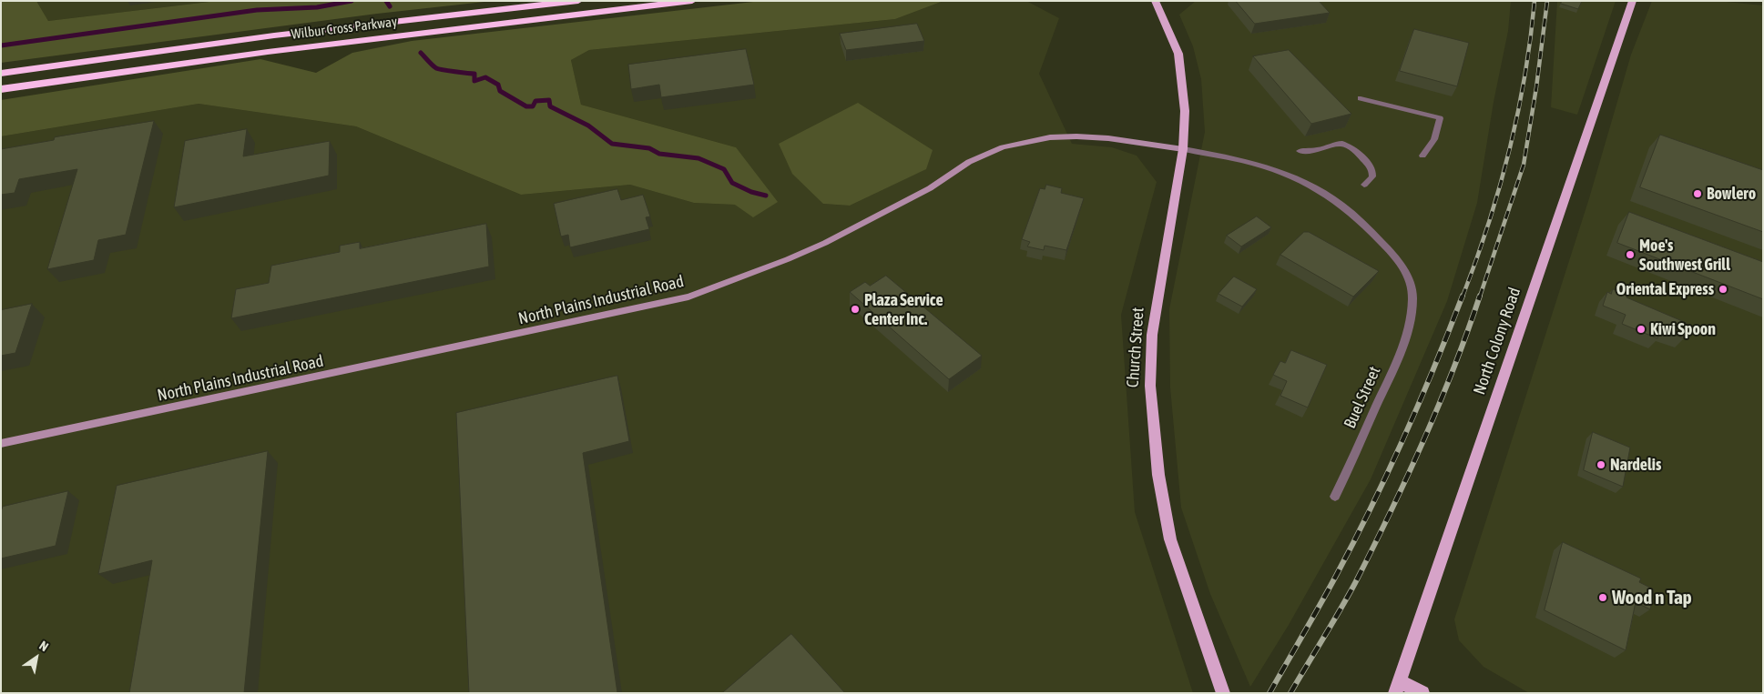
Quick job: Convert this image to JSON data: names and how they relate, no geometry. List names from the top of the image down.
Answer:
{
  "streets": {
    "highway": ["Wilbur Cross Parkway"],
    "main road": ["North Colony Road", "Church Street"],
    "street": ["North Plains Industrial Road", "Buel Street"]
  },
  "crossings": [
    ["North Plains Industrial Road", "Church Street"],
    ["North Plains Industrial Road", "Buel Street"],
    ["Church Street", "Buel Street"]
  ],
  "places": [
    "Bowlero",
    "Moe's Southwest Grill",
    "Oriental Express",
    "Plaza Service Center Inc.",
    "Kiwi Spoon",
    "Nardelis",
    "Wood n Tap"
  ],
  "north": "top right"
}
